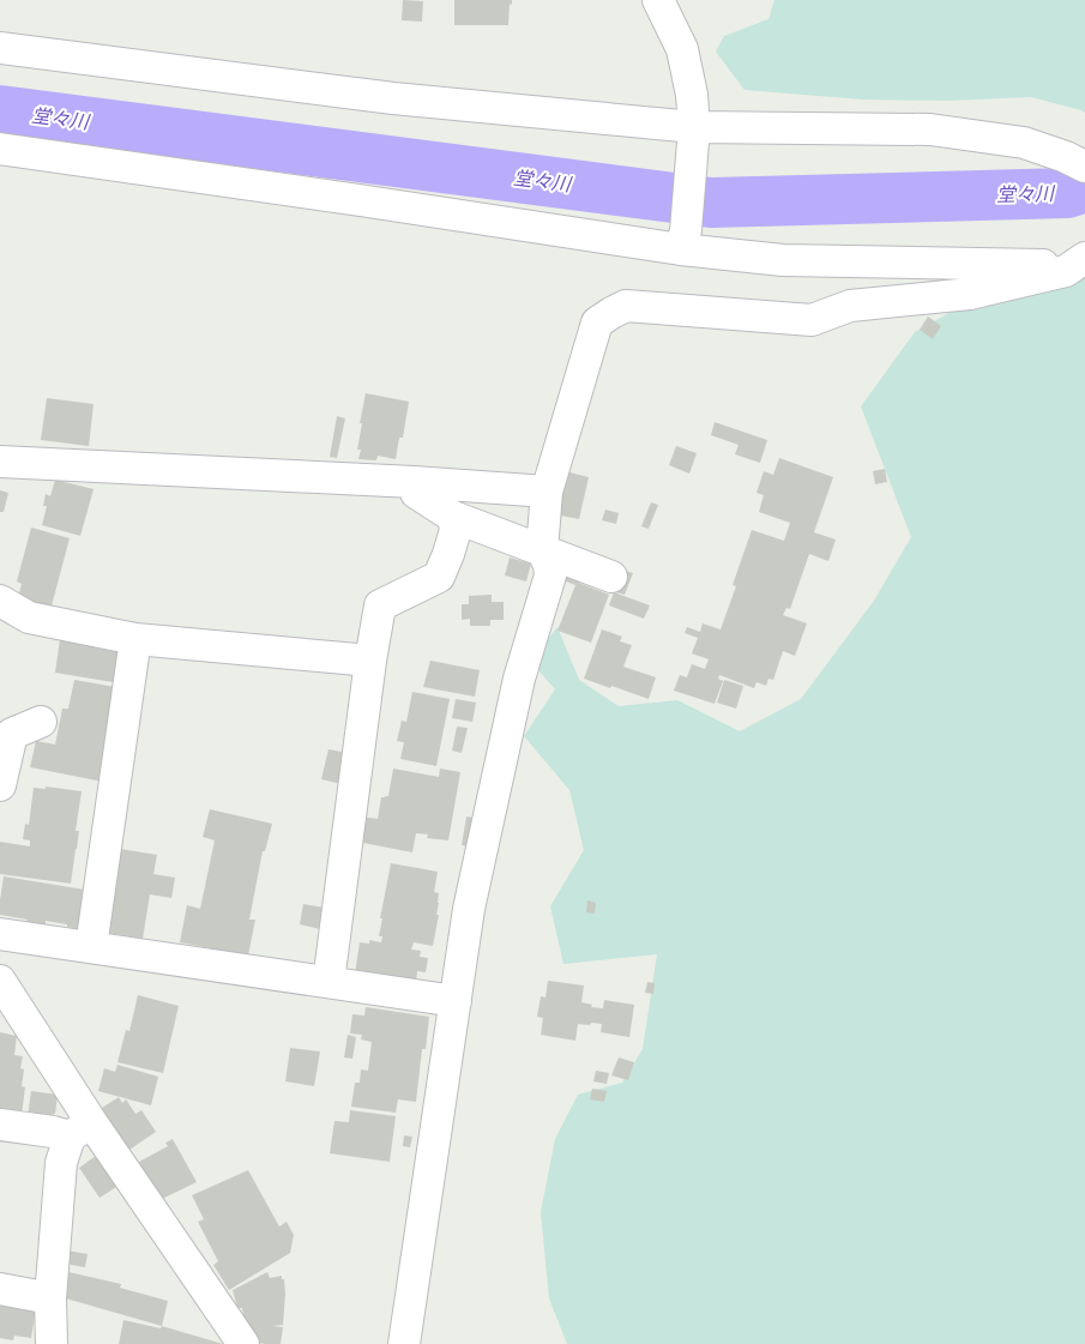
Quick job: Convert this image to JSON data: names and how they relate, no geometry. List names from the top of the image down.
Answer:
{
  "water": ["堂々川"]
}
